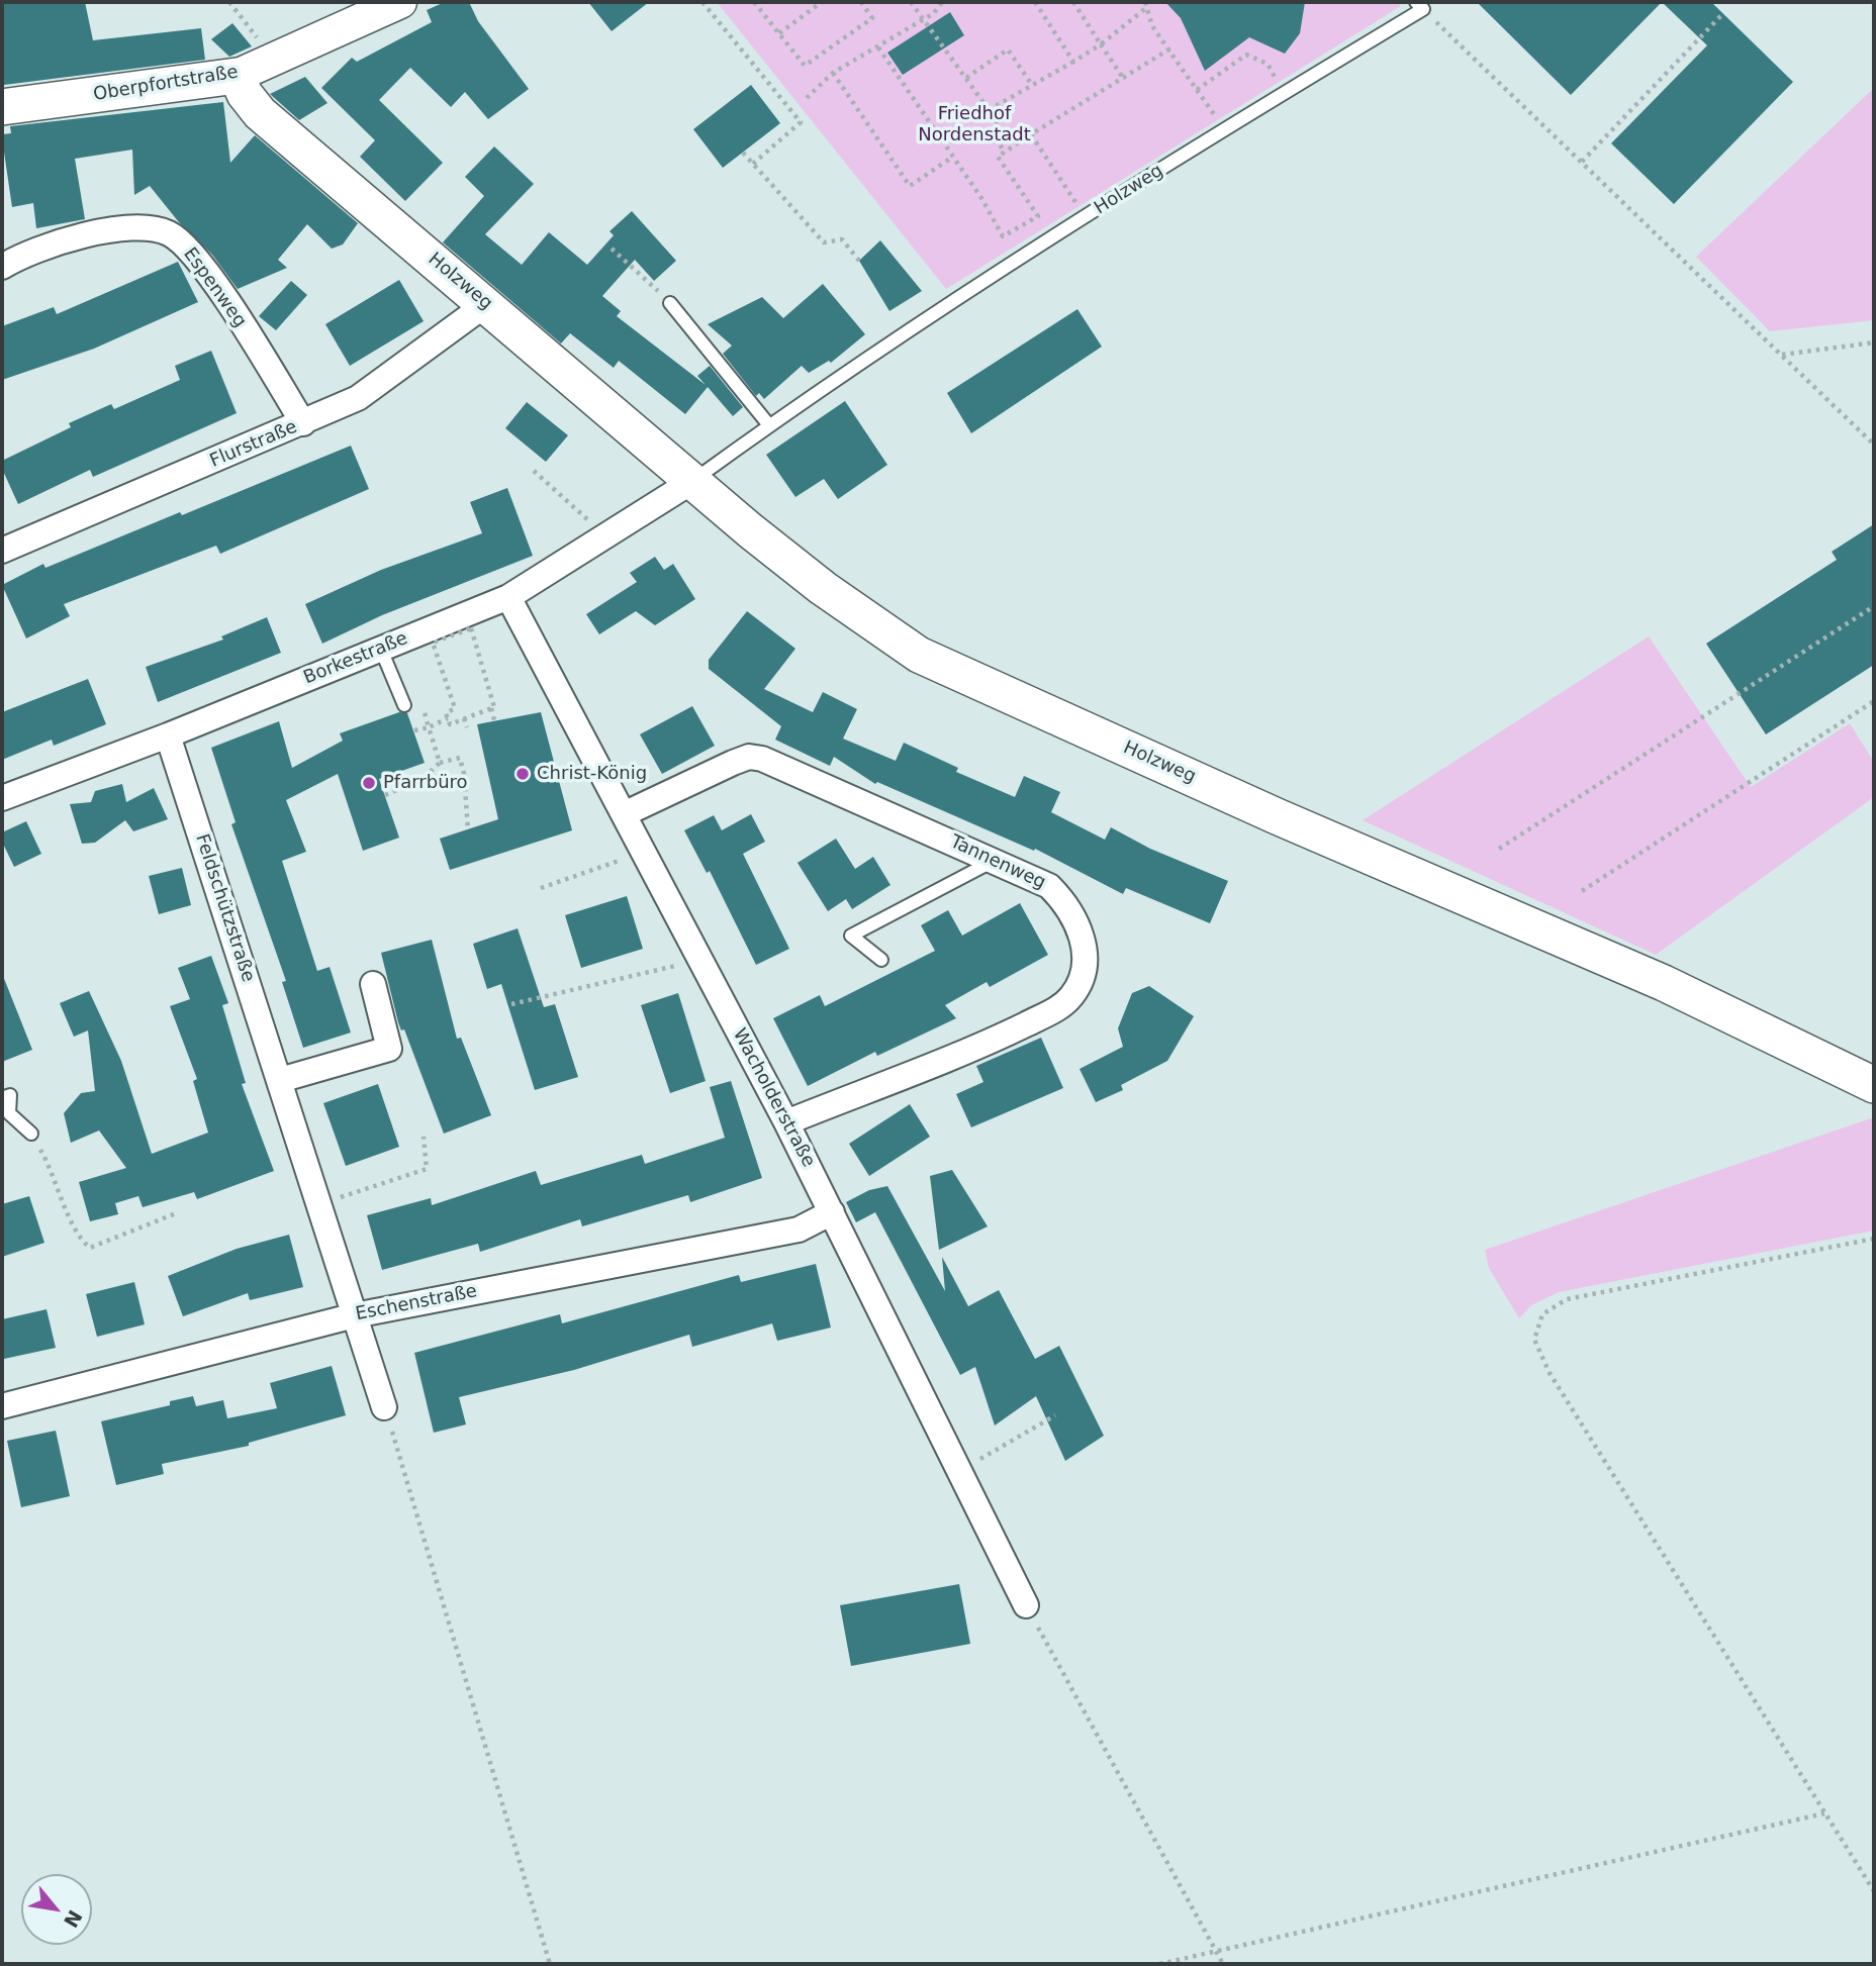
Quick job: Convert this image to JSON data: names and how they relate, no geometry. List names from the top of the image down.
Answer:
{
  "streets": {
    "main road": ["Oberpfortstraße", "Holzweg"],
    "street": [
      "Espenweg",
      "Flurstraße",
      "Borkestraße",
      "Tannenweg",
      "Feldschützstraße",
      "Wacholderstraße",
      "Eschenstraße"
    ]
  },
  "crossings": [
    ["Oberpfortstraße", "Holzweg"],
    ["Holzweg", "Flurstraße"],
    ["Holzweg", "Borkestraße"],
    ["Espenweg", "Flurstraße"],
    ["Borkestraße", "Feldschützstraße"],
    ["Borkestraße", "Wacholderstraße"],
    ["Tannenweg", "Wacholderstraße"],
    ["Feldschützstraße", "Eschenstraße"],
    ["Wacholderstraße", "Eschenstraße"]
  ],
  "parks": ["Friedhof Nordenstadt"],
  "places": ["Christ-König", "Pfarrbüro"],
  "north": "bottom right"
}
